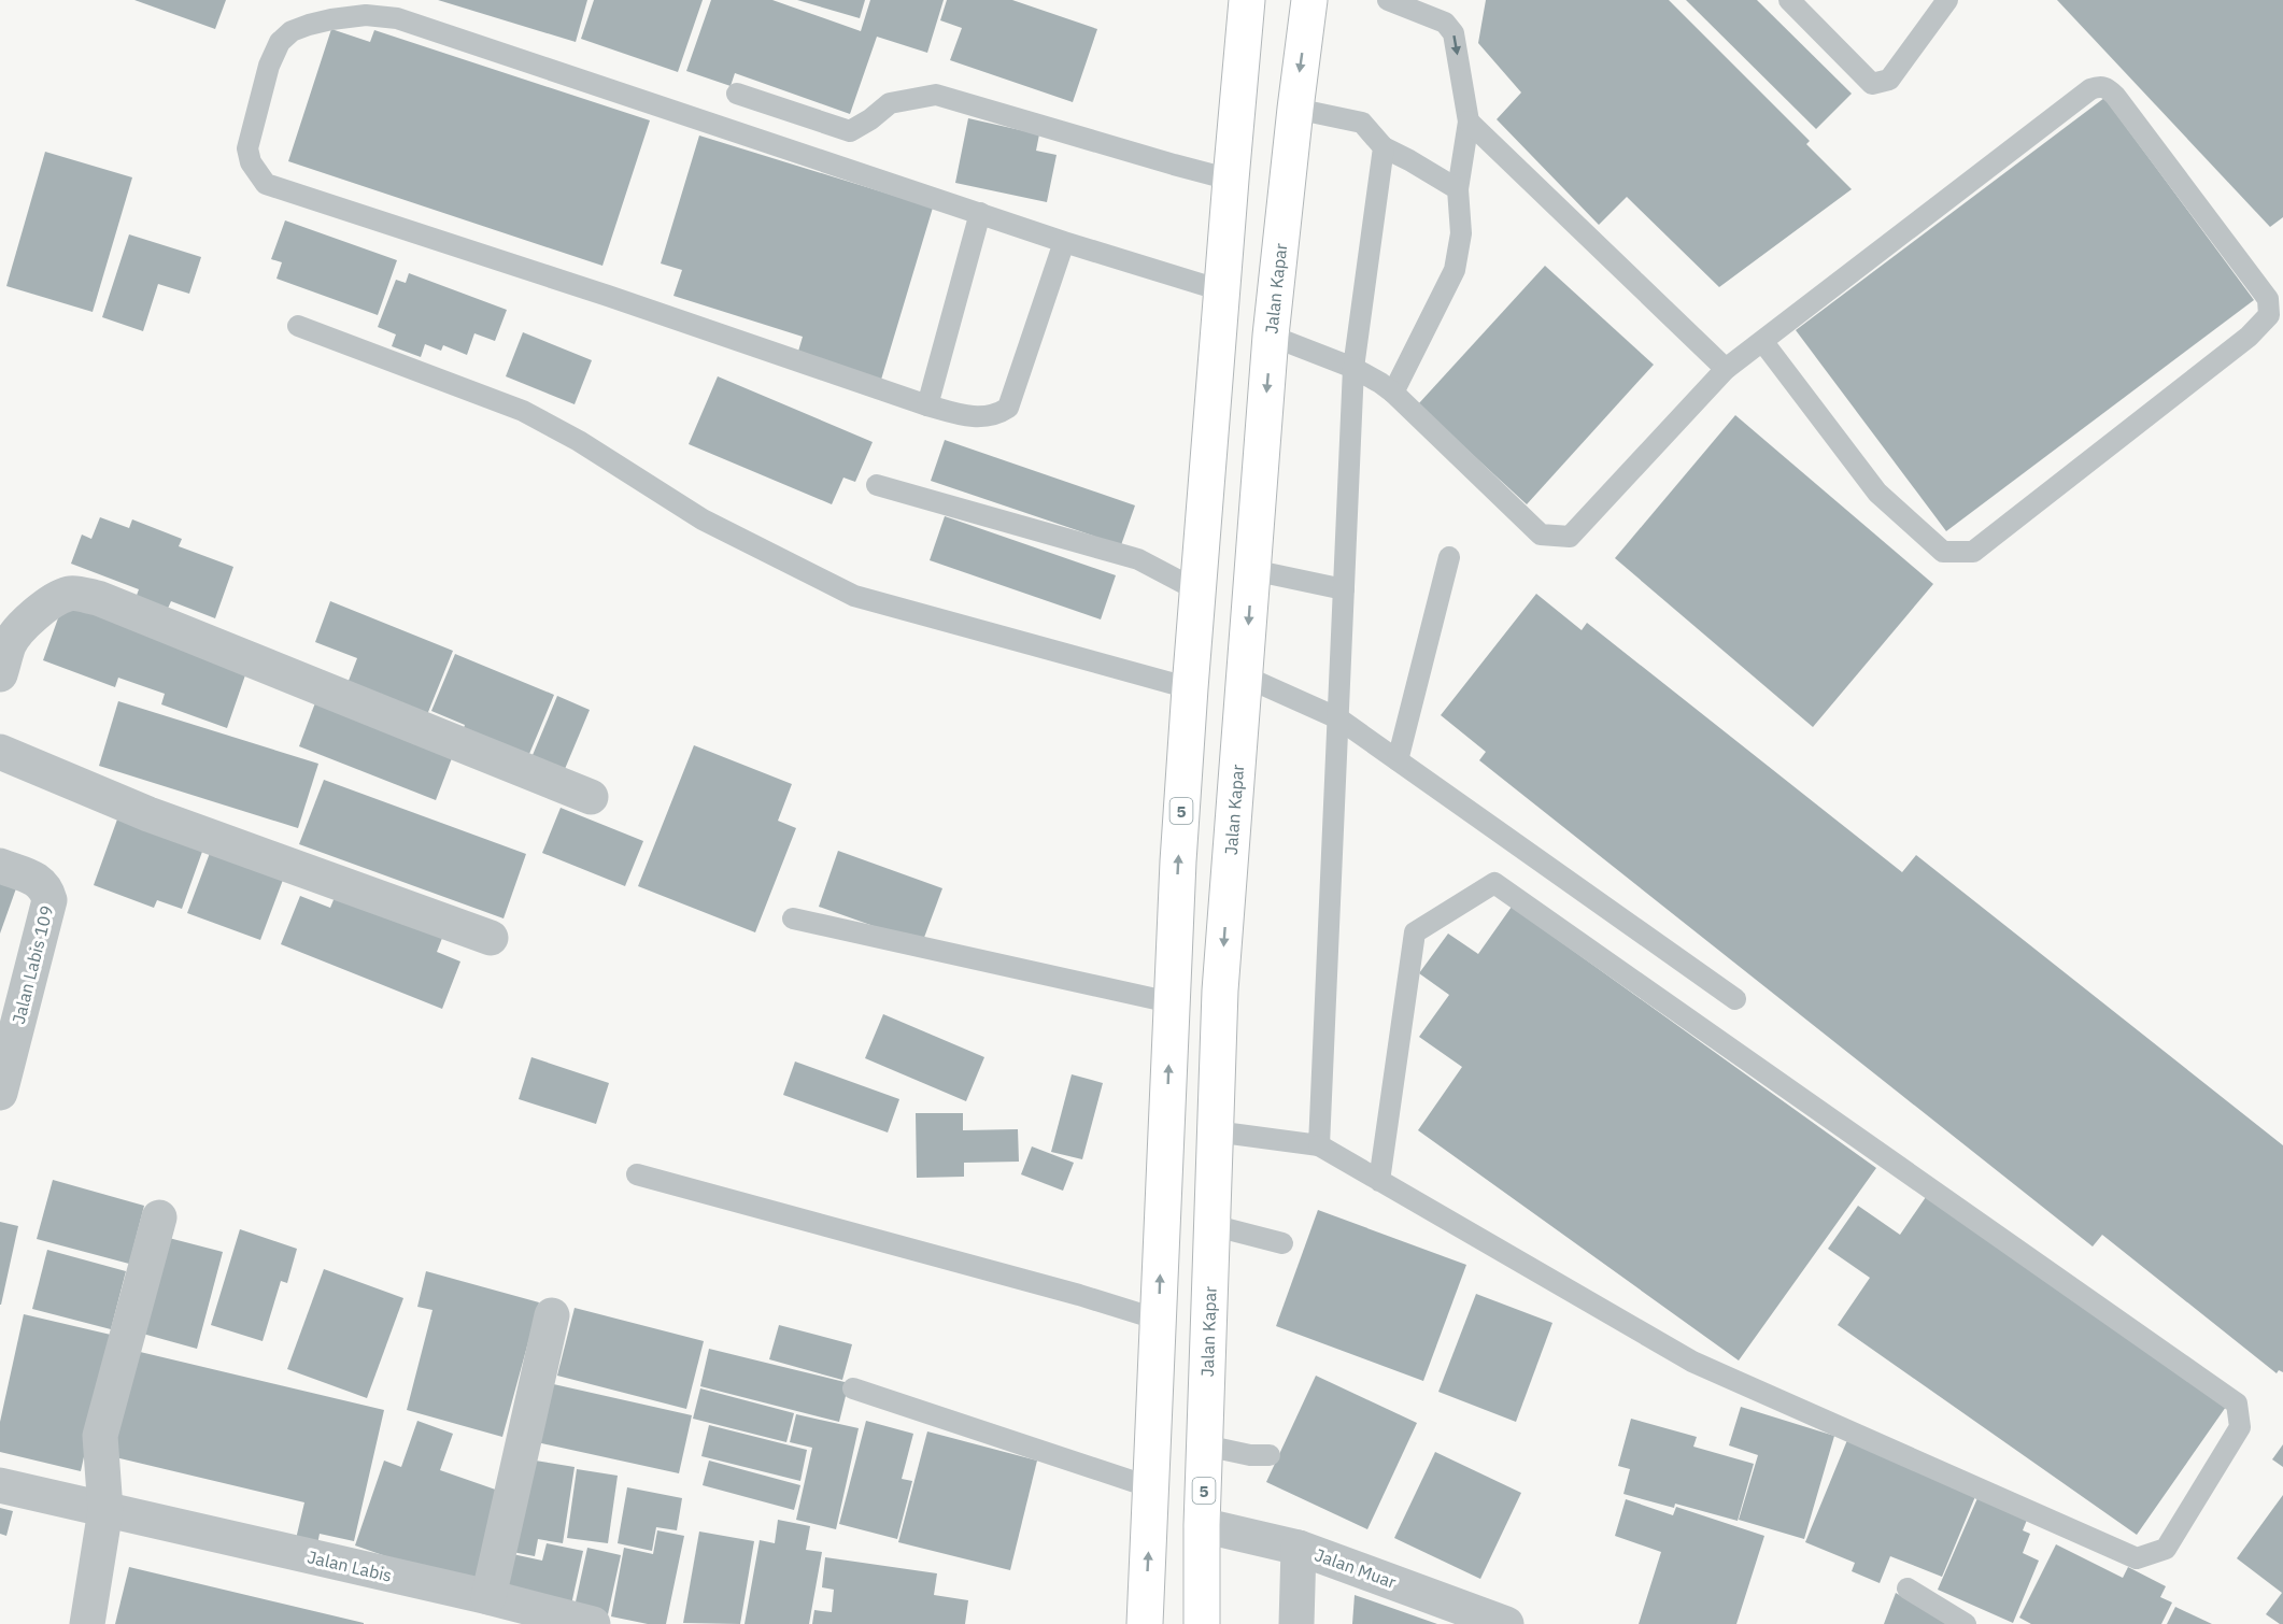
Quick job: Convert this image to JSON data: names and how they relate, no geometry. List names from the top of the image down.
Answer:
{
  "streets": {
    "highway": ["Jalan Kapar", "5"],
    "street": ["Jalan Labis 109", "Jalan Labis", "Jalan Muar"]
  },
  "crossings": [
    ["Jalan Kapar", "Jalan Muar"]
  ]
}
